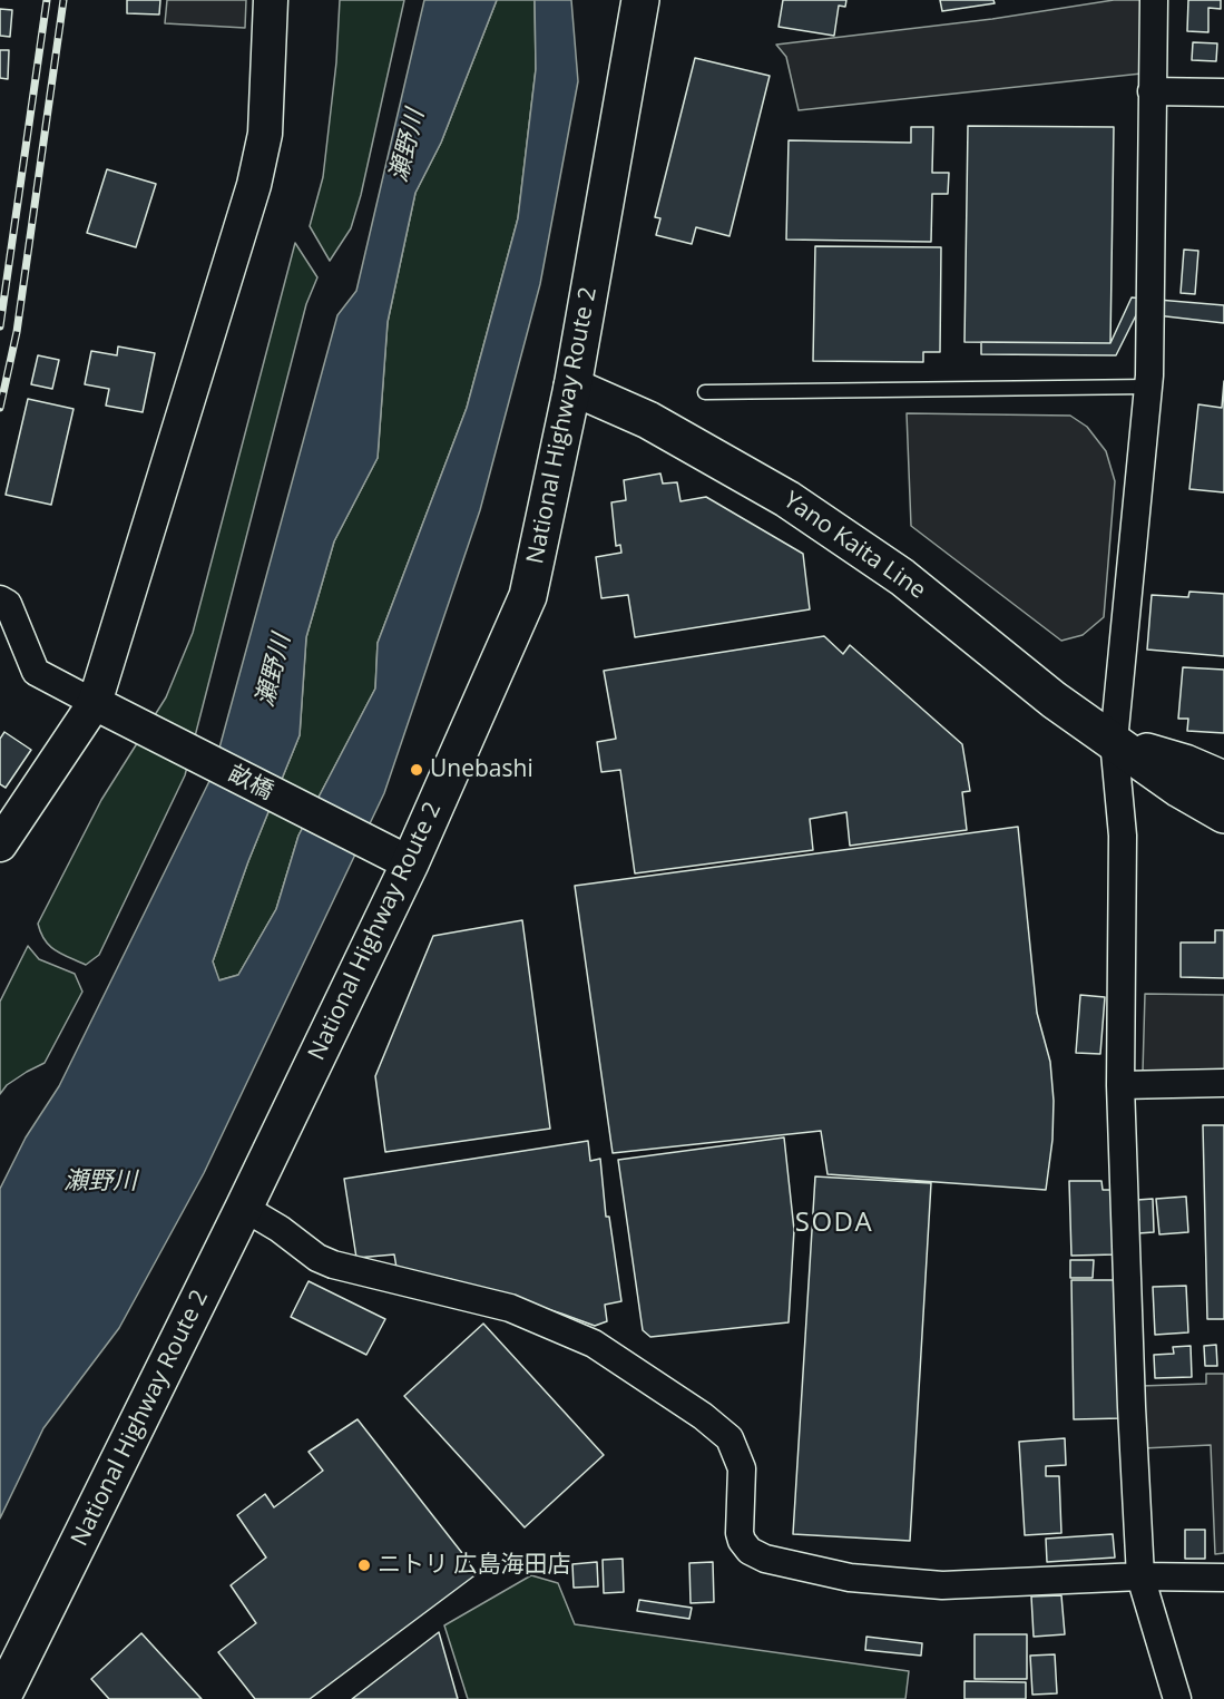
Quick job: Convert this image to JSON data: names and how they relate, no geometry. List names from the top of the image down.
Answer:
{
  "streets": {
    "main road": ["National Highway Route 2", "Yano Kaita Line"],
    "street": ["畝橋"]
  },
  "crossings": [
    ["National Highway Route 2", "Yano Kaita Line"],
    ["National Highway Route 2", "畝橋"]
  ],
  "districts": ["SODA"],
  "water": ["瀬野川"],
  "places": ["Unebashi", "ニトリ 広島海田店"]
}
